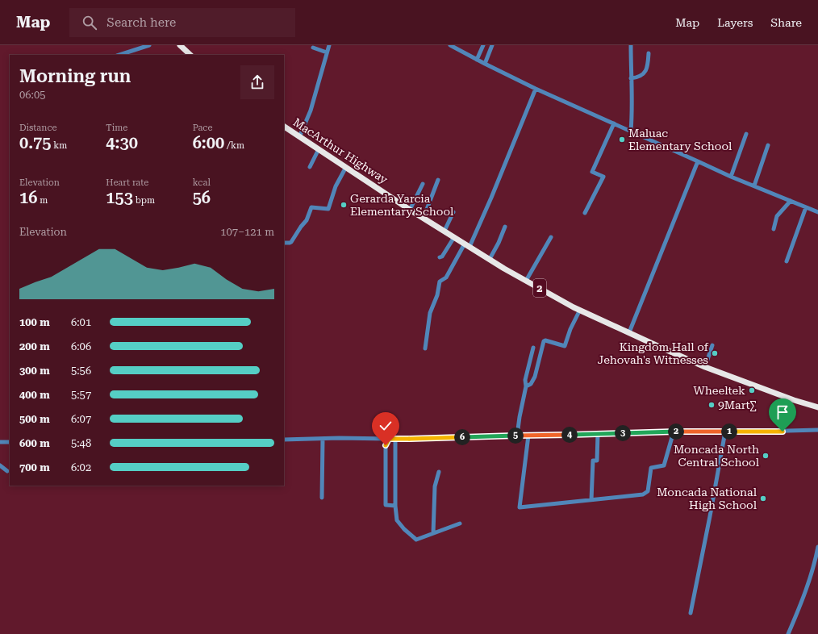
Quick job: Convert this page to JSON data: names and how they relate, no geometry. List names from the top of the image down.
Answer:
{
  "streets": {
    "highway": ["MacArthur Highway", "2"]
  },
  "places": [
    "Maluac Elementary School",
    "Gerarda Yarcia Elementary School",
    "Kingdom Hall of Jehovah's Witnesses",
    "Wheeltek",
    "9Mart∑",
    "Moncada North Central School",
    "Moncada National High School"
  ],
  "page": {
    "header": "Map",
    "search": "Search here",
    "nav": ["Map", "Layers", "Share"],
    "heading": ["Morning run", "06:05"],
    "stats": [
      ["Distance", "0.75 km"],
      ["Time", "4:30"],
      ["Pace", "6:00 /km"],
      ["Elevation", "16 m"],
      ["Heart rate", "153 bpm"],
      ["kcal", "56"]
    ],
    "chart": ["Elevation", "107–121 m"],
    "list": [
      {
        "name": "100 m",
        "note": "6:01"
      },
      {
        "name": "200 m",
        "note": "6:06"
      },
      {
        "name": "300 m",
        "note": "5:56"
      },
      {
        "name": "400 m",
        "note": "5:57"
      },
      {
        "name": "500 m",
        "note": "6:07"
      },
      {
        "name": "600 m",
        "note": "5:48"
      },
      {
        "name": "700 m",
        "note": "6:02"
      }
    ],
    "pins": [
      "1",
      "2",
      "3",
      "4",
      "5",
      "6"
    ]
  }
}
